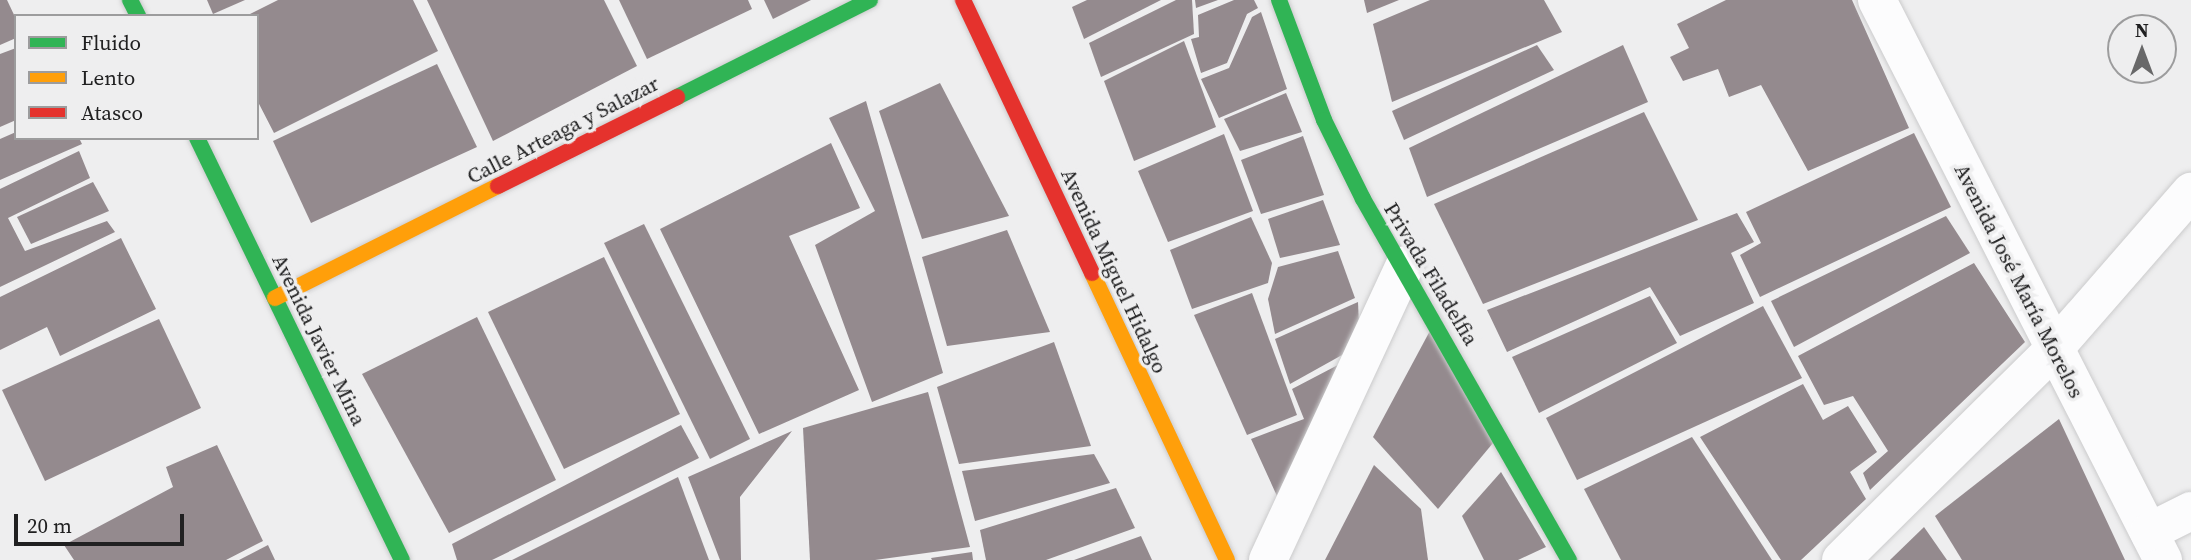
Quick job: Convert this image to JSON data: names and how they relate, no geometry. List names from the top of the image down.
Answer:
{
  "streets": {
    "street": [
      "Calle Arteaga y Salazar",
      "Avenida Miguel Hidalgo",
      "Privada Filadelfia",
      "Avenida José María Morelos",
      "Avenida Javier Mina"
    ]
  },
  "crossings": [
    ["Calle Arteaga y Salazar", "Avenida Javier Mina"]
  ],
  "legend": ["Fluido", "Lento", "Atasco"],
  "scale_bar": "20 m",
  "north": "top"
}
